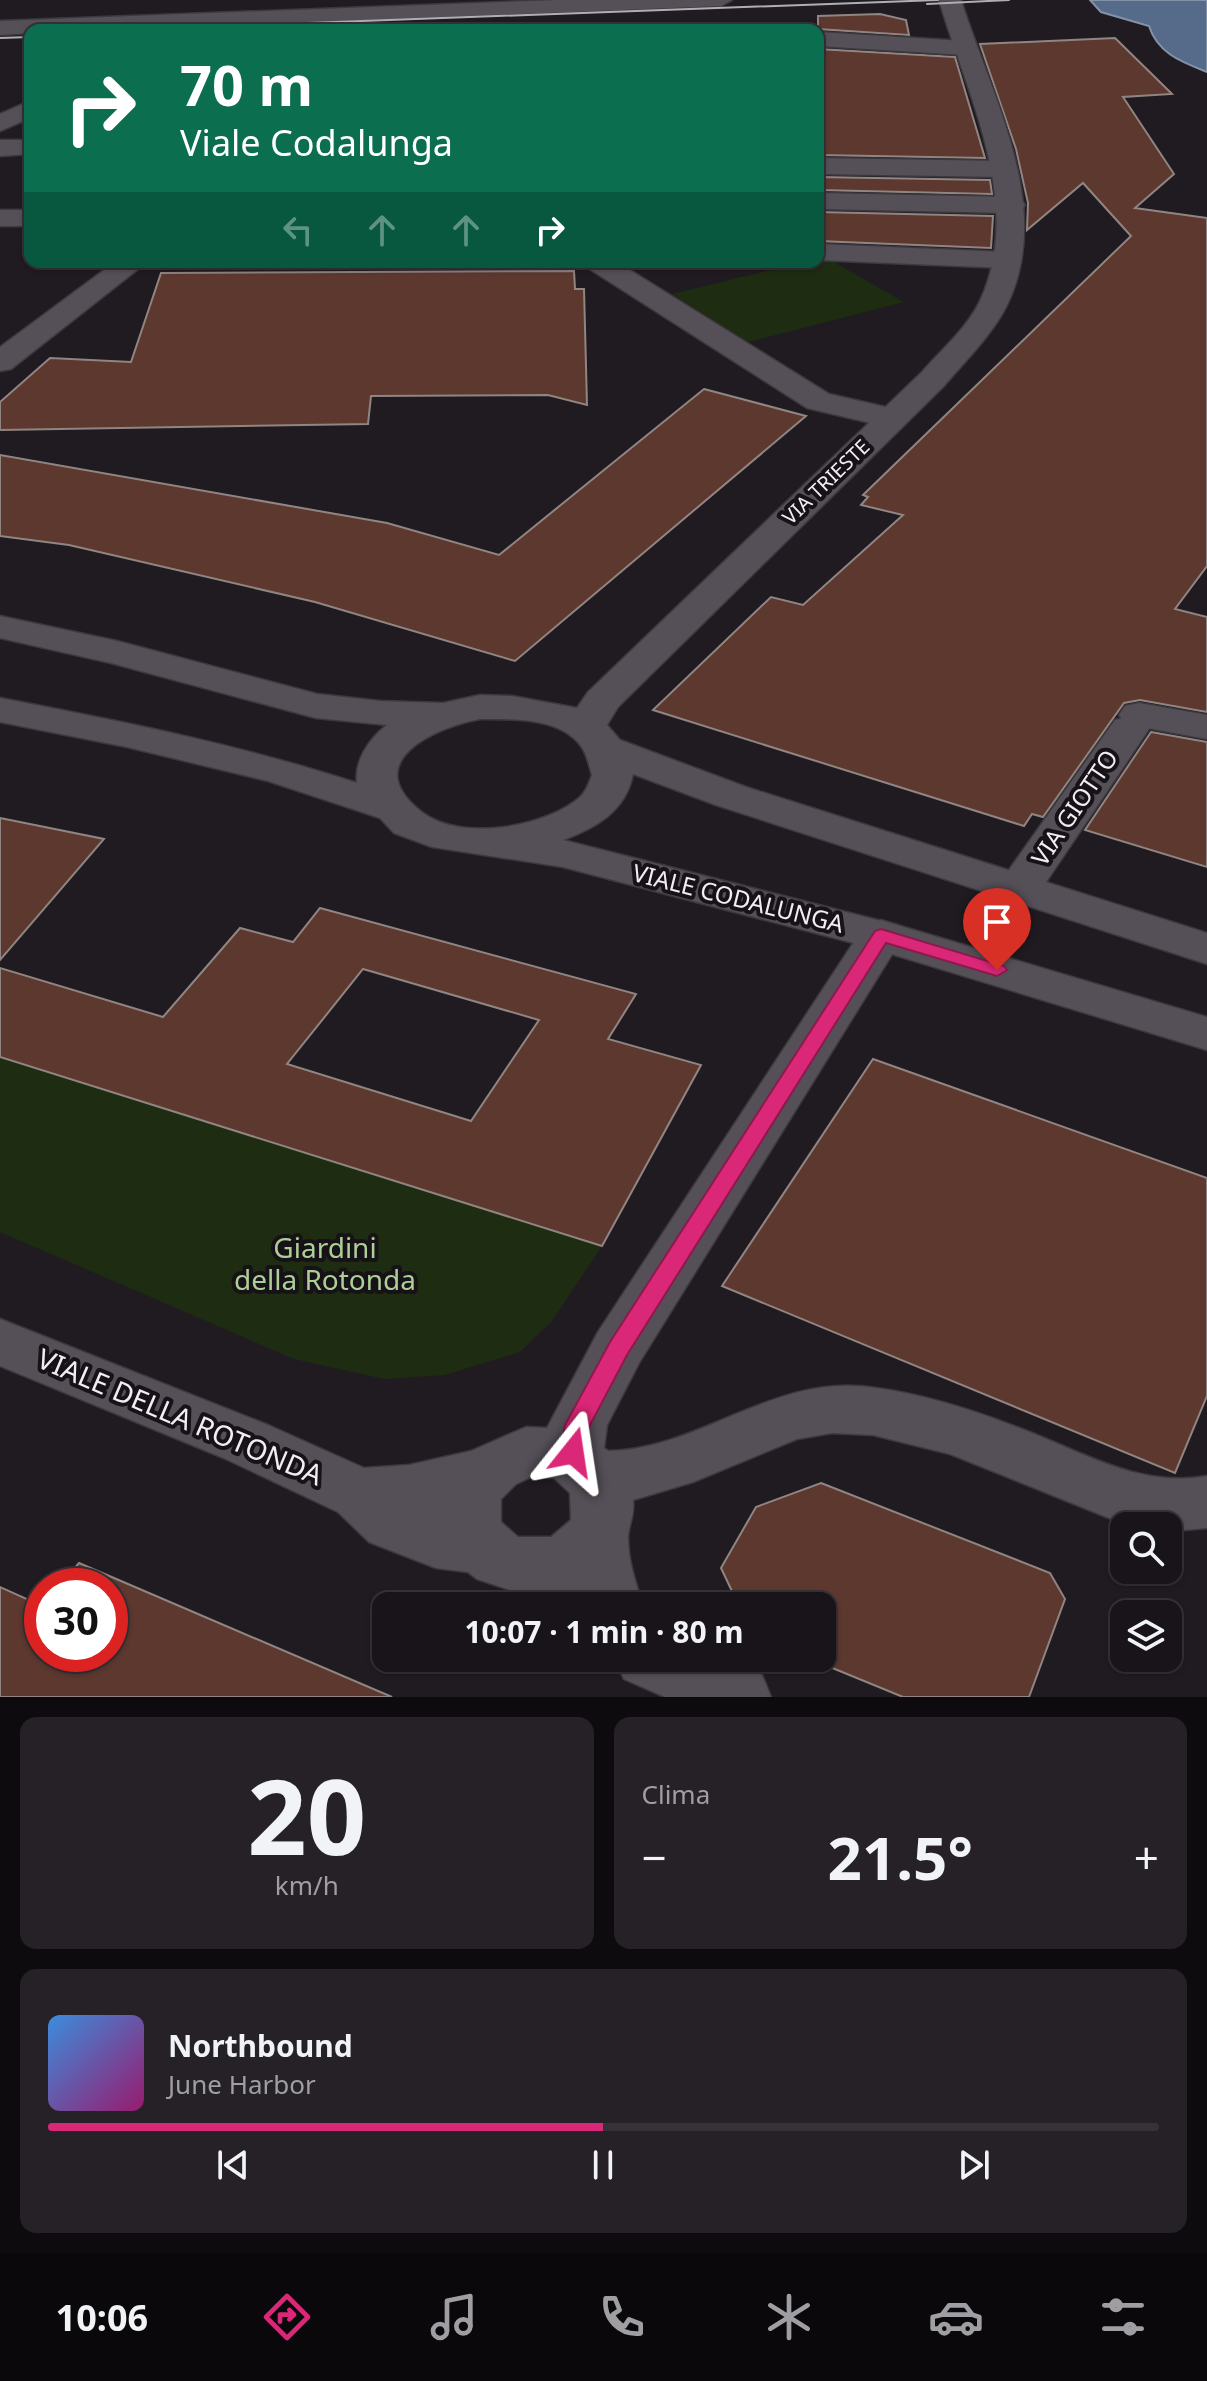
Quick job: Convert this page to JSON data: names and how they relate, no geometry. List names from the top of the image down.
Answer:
{
  "streets": {
    "street": [
      "VIA TRIESTE",
      "VIA GIOTTO",
      "VIALE CODALUNGA",
      "VIALE DELLA ROTONDA"
    ]
  },
  "crossings": [
    ["VIA TRIESTE", "VIALE CODALUNGA"]
  ],
  "parks": ["Giardini della Rotonda"],
  "page": {
    "turn": ["70 m", "Viale Codalunga"],
    "limit": "30",
    "trip": "10:07 · 1 min · 80 m",
    "tile": [
      ["20", "km/h"],
      "Clima"
    ],
    "heat": ["−", "21.5°", "+"],
    "song": ["Northbound", "June Harbor"],
    "tabs": "10:06"
  }
}
